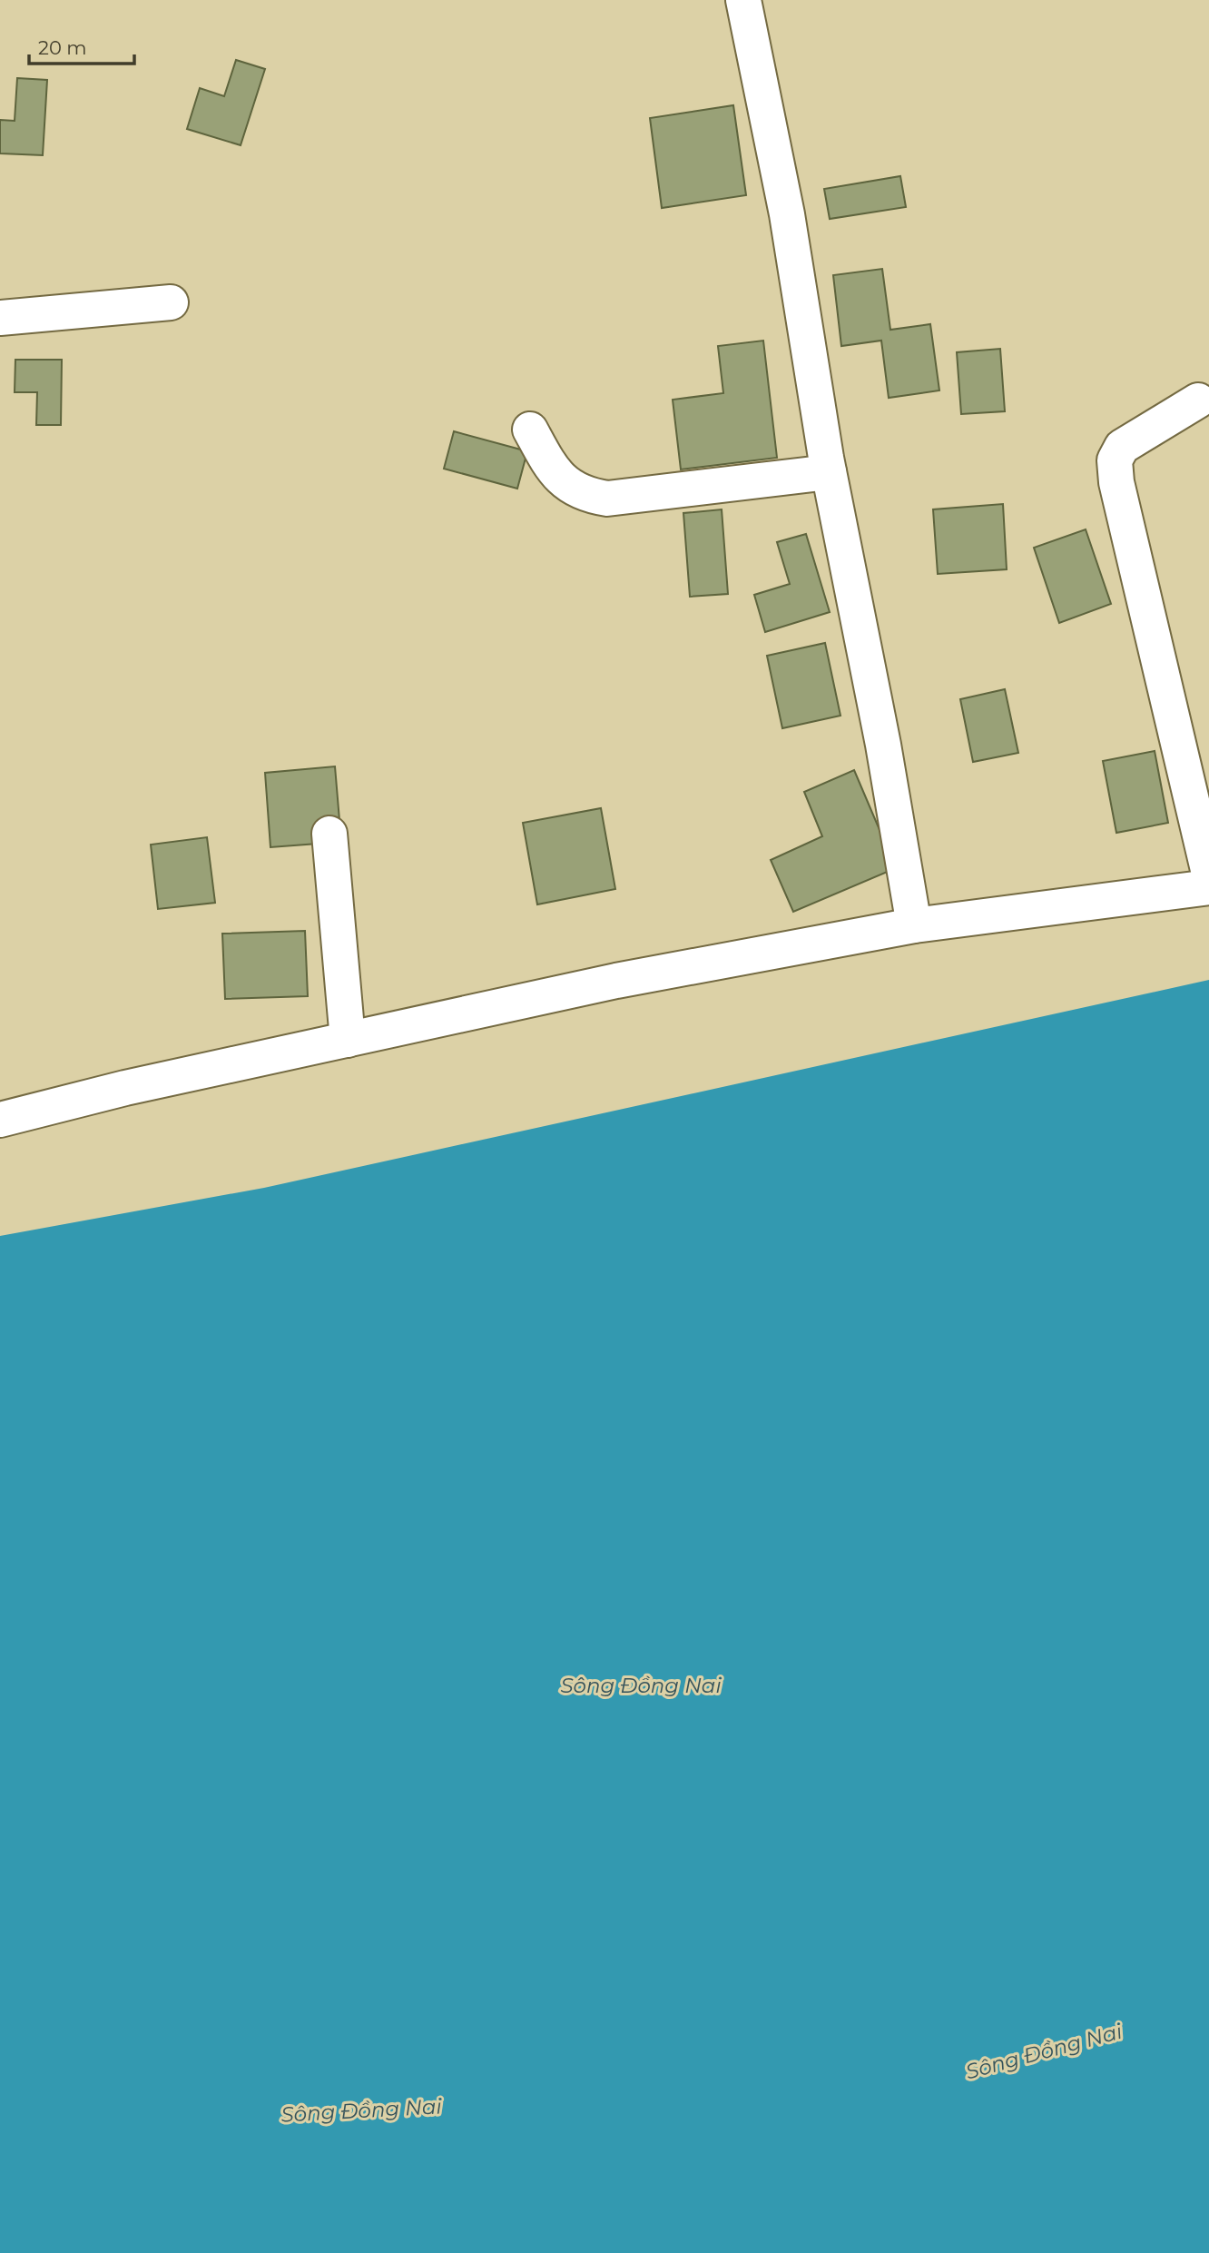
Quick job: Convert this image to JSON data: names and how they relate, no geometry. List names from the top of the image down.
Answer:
{
  "water": ["Sông Đồng Nai"],
  "scale_bar": "20 m"
}
